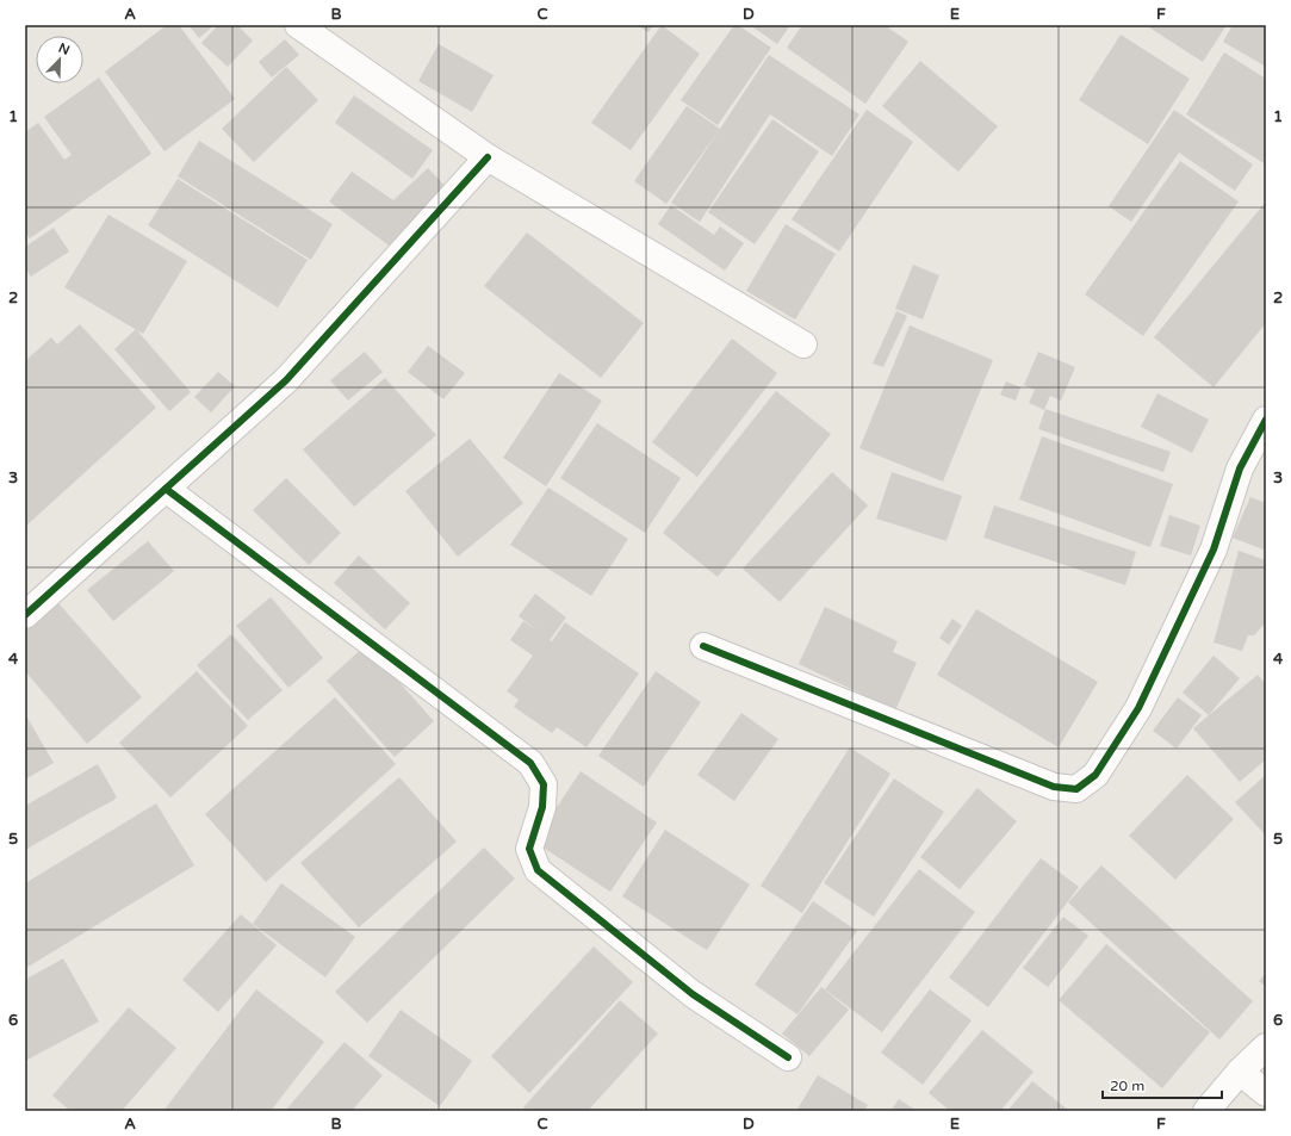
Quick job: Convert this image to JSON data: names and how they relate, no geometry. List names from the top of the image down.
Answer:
{
  "scale_bar": "20 m",
  "north": "top right",
  "grid": {
    "columns": [
      "A",
      "B",
      "C",
      "D",
      "E",
      "F"
    ],
    "rows": [
      "1",
      "2",
      "3",
      "4",
      "5",
      "6"
    ]
  }
}
